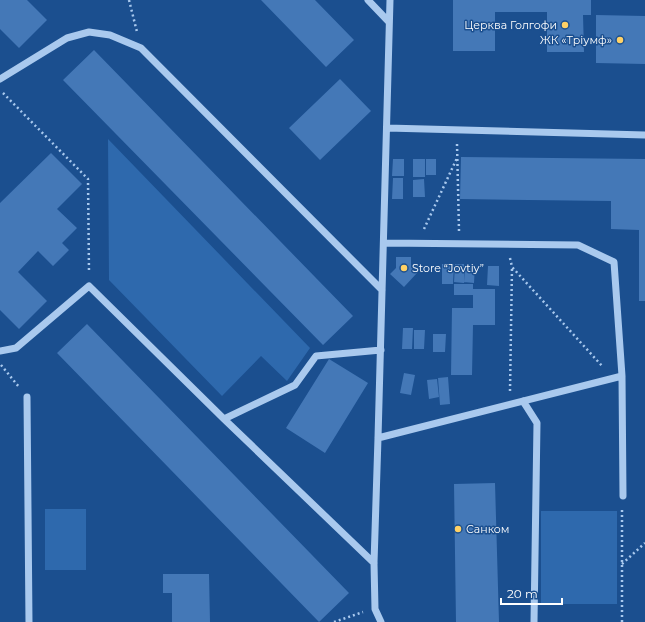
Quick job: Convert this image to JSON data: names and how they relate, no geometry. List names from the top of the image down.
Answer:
{
  "places": [
    "Церква Голгофи",
    "ЖК «Тріумф»",
    "Store “Jovtiy”",
    "Санком"
  ],
  "scale_bar": "20 m"
}
